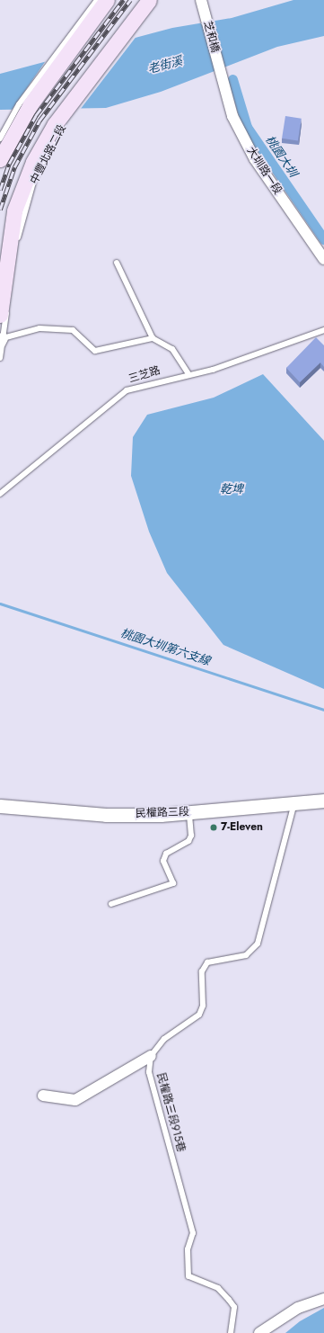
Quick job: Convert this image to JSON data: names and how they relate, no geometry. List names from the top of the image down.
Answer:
{
  "streets": {
    "main road": ["中豐北路二段"],
    "street": ["芝和橋", "大圳路一段", "民權路三段"],
    "lane": ["三芝路", "民權路三段915巷"]
  },
  "crossings": [
    ["芝和橋", "大圳路一段"]
  ],
  "water": [
    "老街溪",
    "桃園大圳",
    "乾埤",
    "桃園大圳第六支線"
  ],
  "places": ["7-Eleven"]
}
